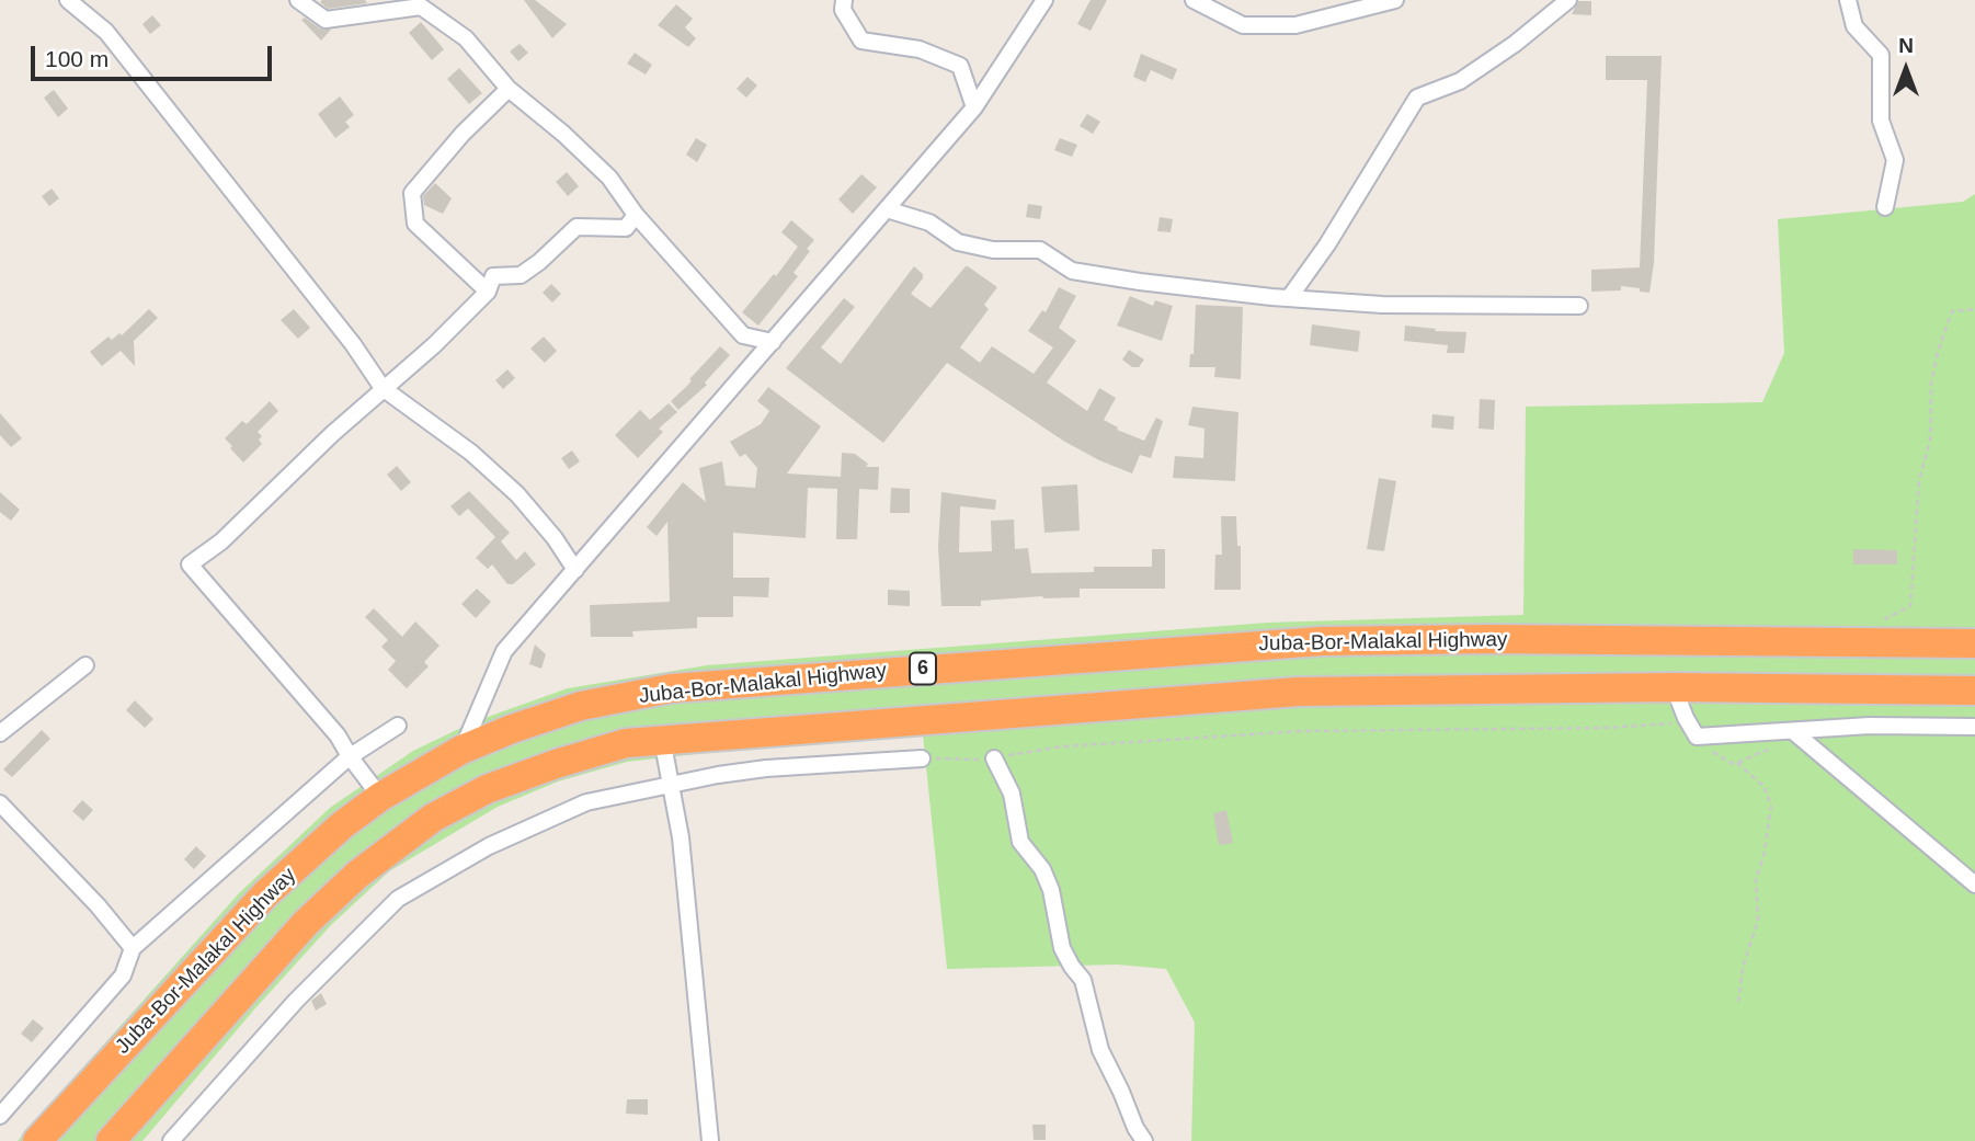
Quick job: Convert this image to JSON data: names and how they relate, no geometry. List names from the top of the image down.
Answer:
{
  "streets": {
    "highway": ["Juba-Bor-Malakal Highway", "6"]
  },
  "scale_bar": "100 m",
  "north": "top"
}
